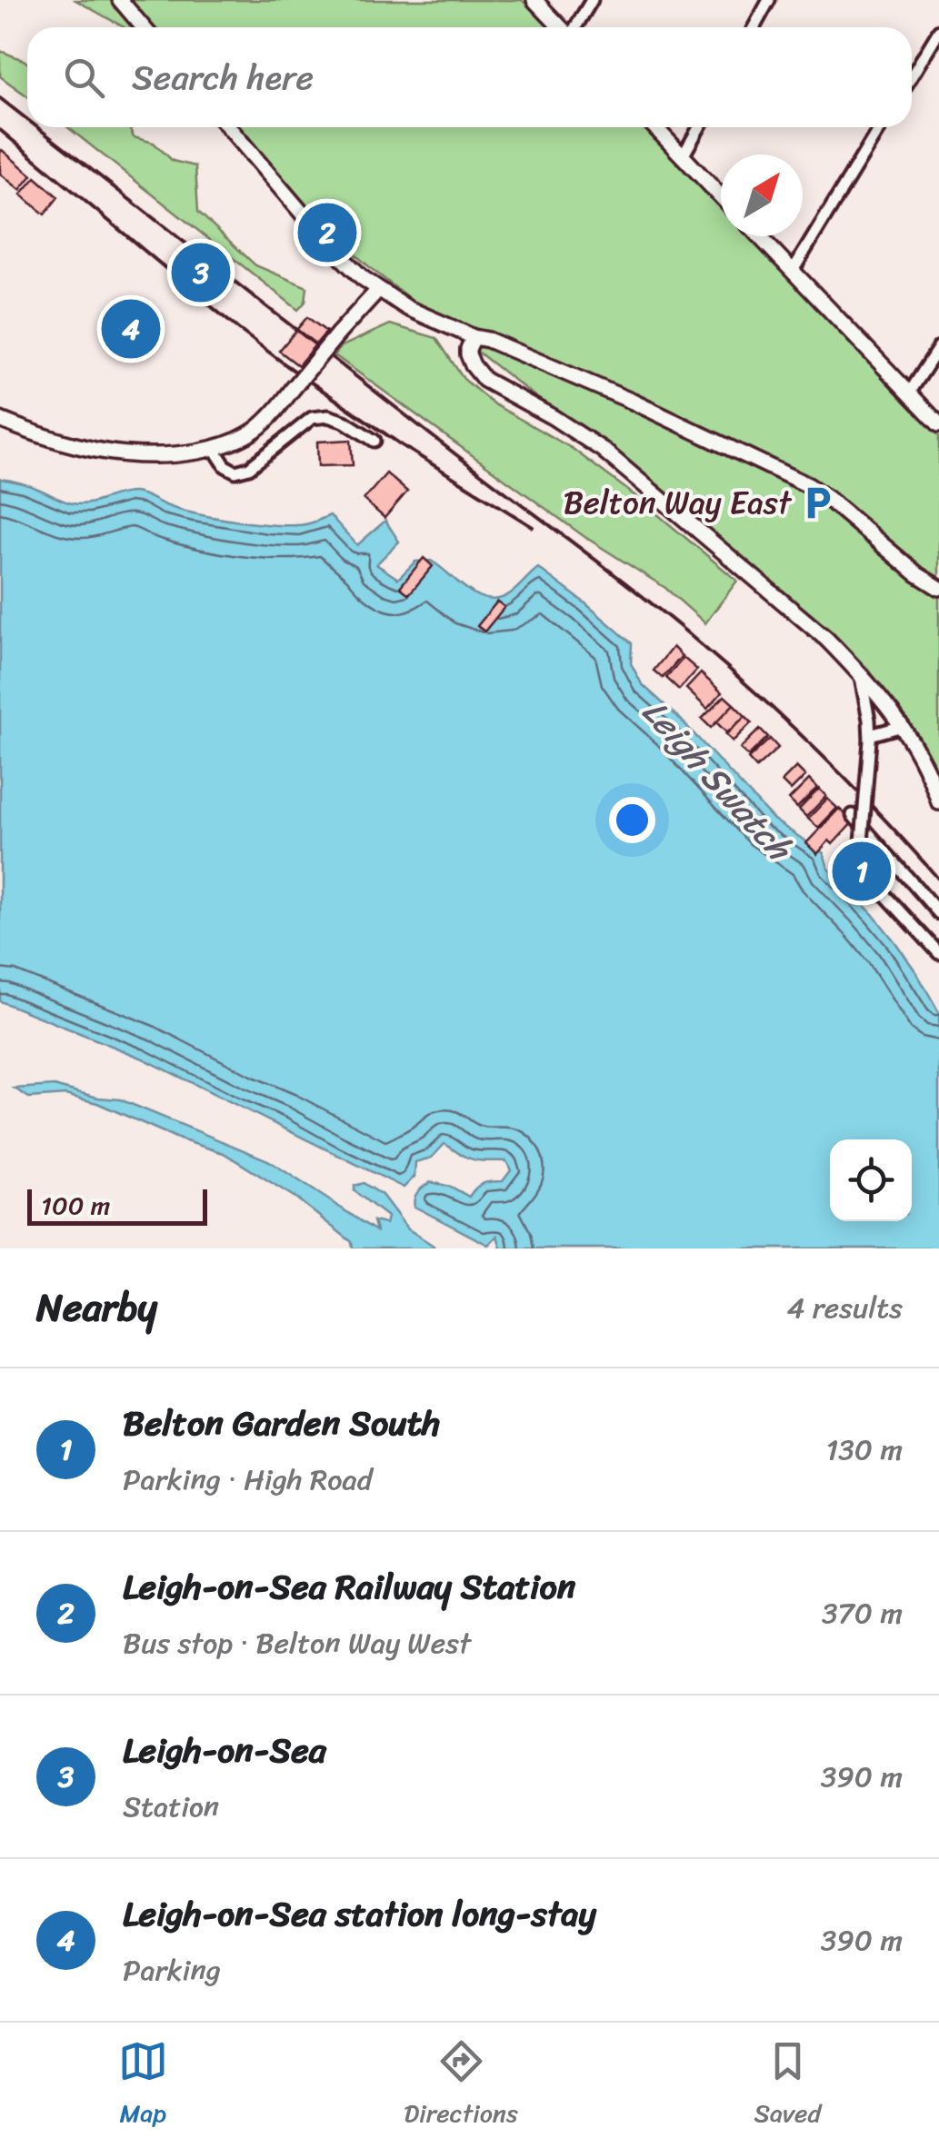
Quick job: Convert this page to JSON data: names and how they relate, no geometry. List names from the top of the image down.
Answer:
{
  "water": ["Leigh Swatch"],
  "places": {
    "parking": ["Belton Way East"]
  },
  "scale_bar": "100 m",
  "north": "top right",
  "page": {
    "search": "Search here",
    "pins": [
      "2",
      "3",
      "4",
      "1"
    ],
    "scale": "100 m",
    "heading": ["Nearby", "4 results"],
    "list": [
      {
        "mark": "1",
        "name": "Belton Garden South",
        "note": "Parking · High Road",
        "value": "130 m"
      },
      {
        "mark": "2",
        "name": "Leigh-on-Sea Railway Station",
        "note": "Bus stop · Belton Way West",
        "value": "370 m"
      },
      {
        "mark": "3",
        "name": "Leigh-on-Sea",
        "note": "Station",
        "value": "390 m"
      },
      {
        "mark": "4",
        "name": "Leigh-on-Sea station long-stay",
        "note": "Parking",
        "value": "390 m"
      }
    ],
    "nav": ["Map", "Directions", "Saved"]
  }
}
